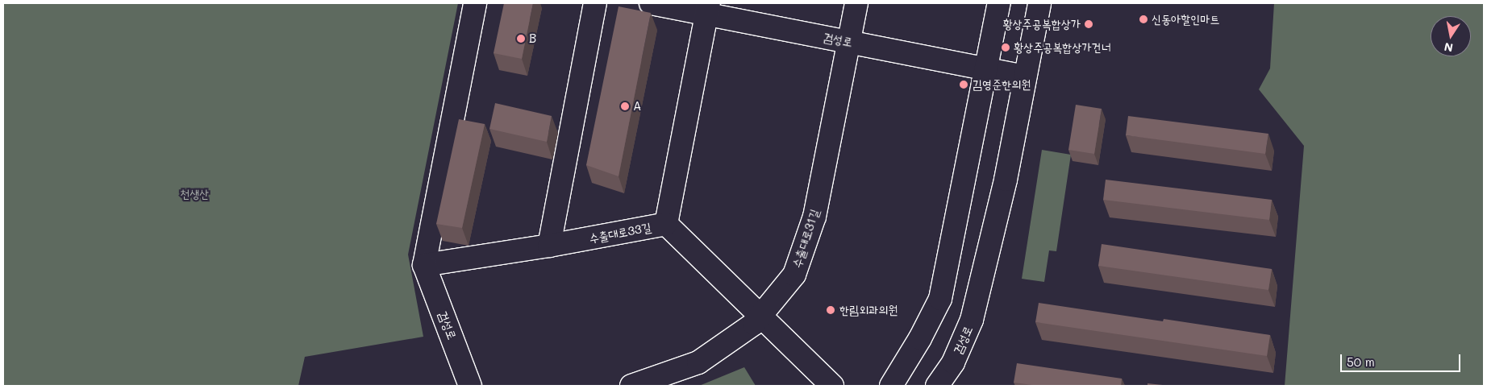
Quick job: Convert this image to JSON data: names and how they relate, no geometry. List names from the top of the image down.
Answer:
{
  "streets": {
    "street": ["검성로", "수출대로33길", "수출대로31길"]
  },
  "crossings": [
    ["검성로", "수출대로33길"],
    ["검성로", "수출대로31길"]
  ],
  "parks": ["천생산"],
  "places": [
    "신동아할인마트",
    "황상주공복합상가",
    "B",
    "황상주공복합상가건너",
    "김영준한의원",
    "A",
    "한림외과의원"
  ],
  "scale_bar": "50 m",
  "north": "bottom"
}
